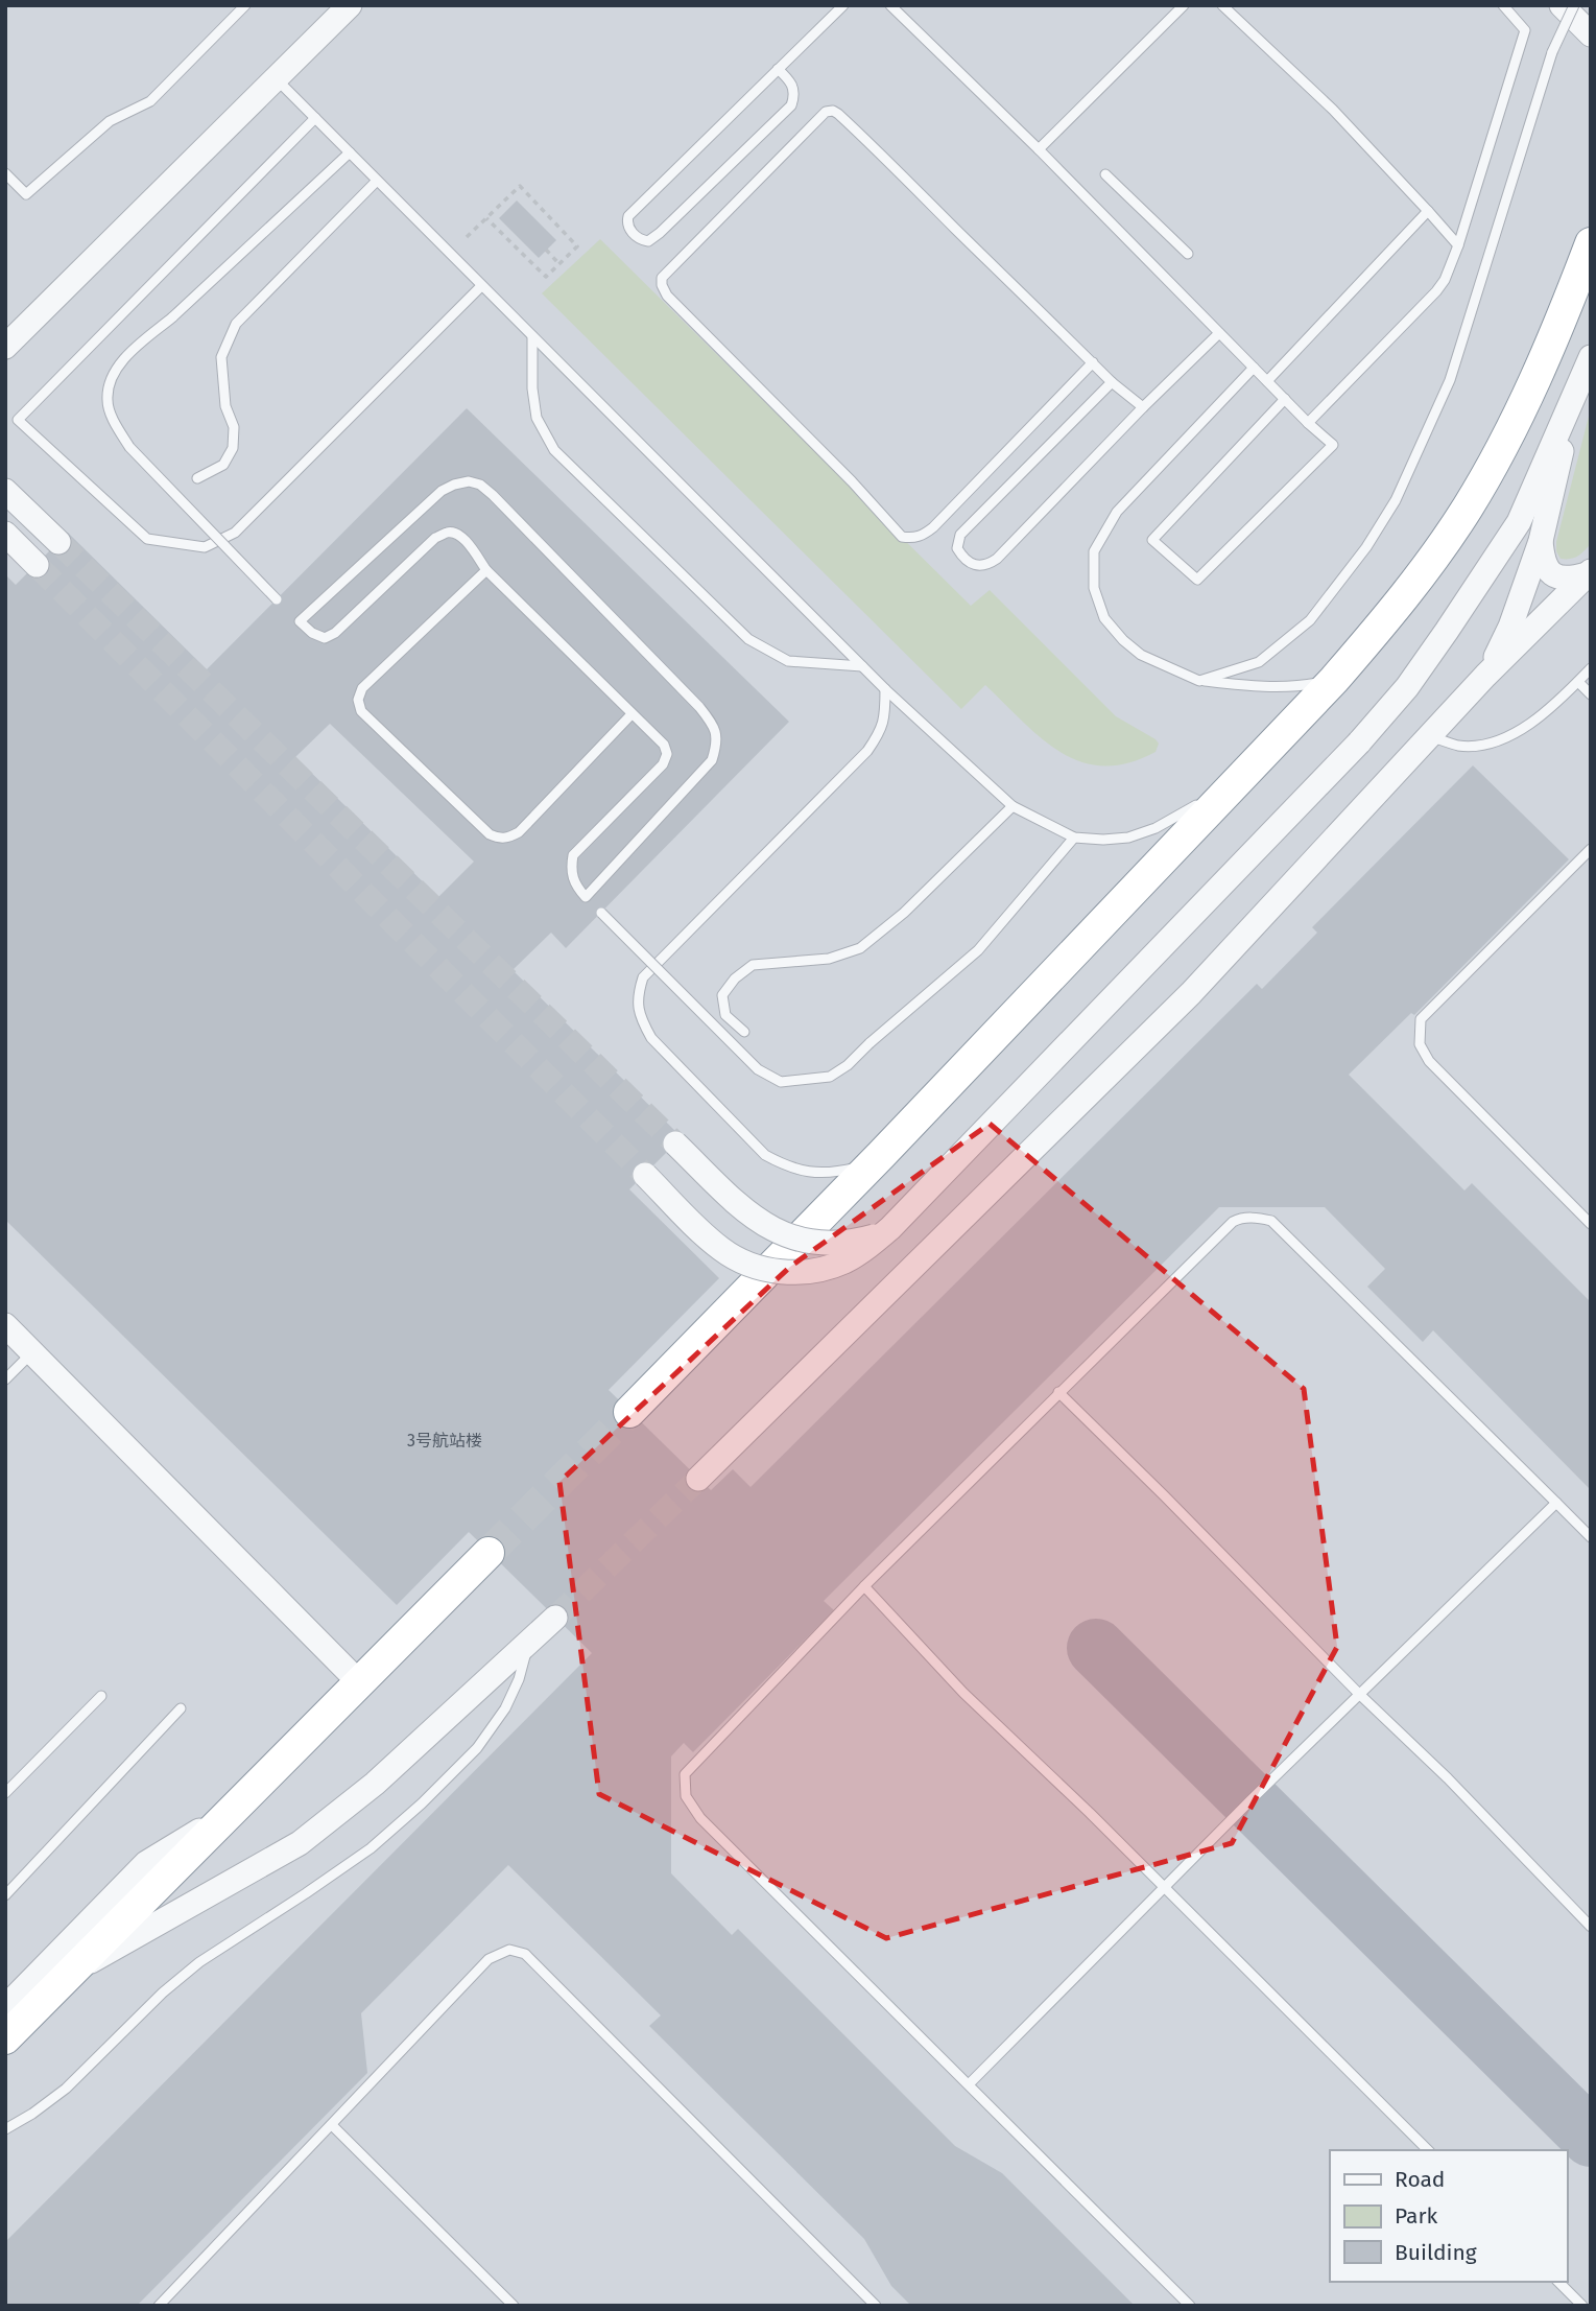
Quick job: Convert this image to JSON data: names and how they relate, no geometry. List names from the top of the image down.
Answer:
{
  "house_numbers": ["3号航站楼"],
  "legend": ["Road", "Park", "Building"]
}
